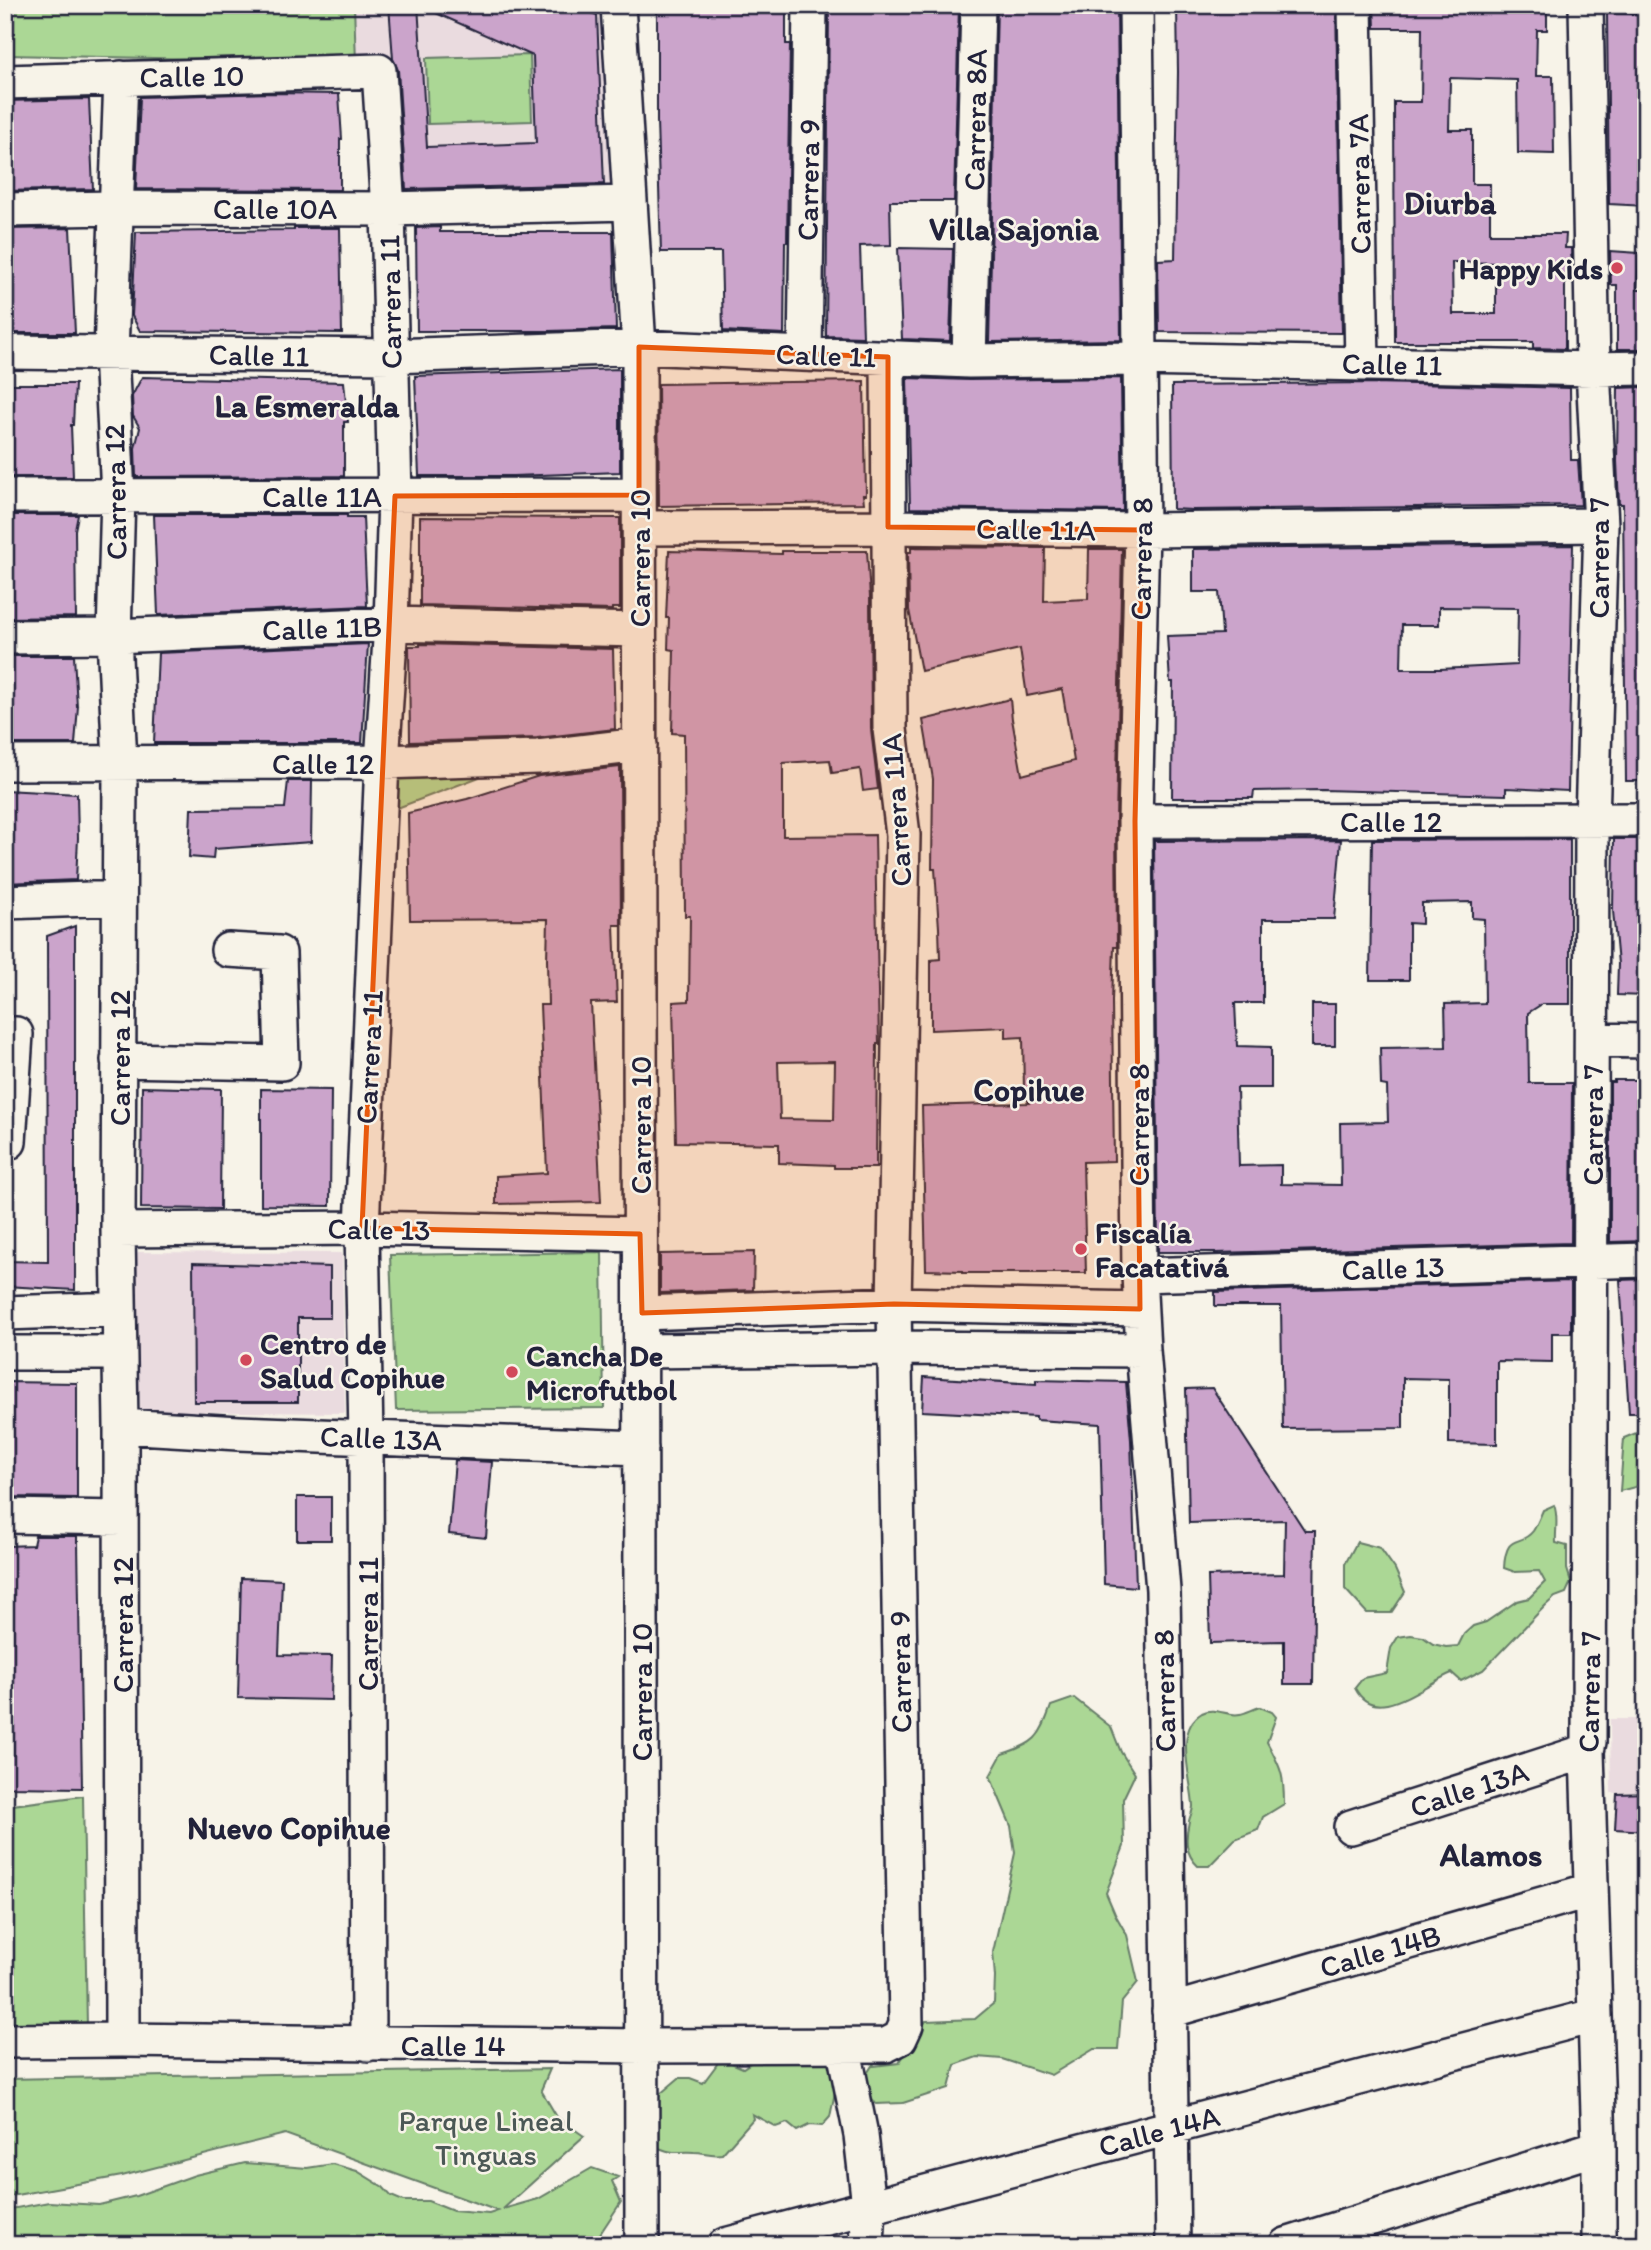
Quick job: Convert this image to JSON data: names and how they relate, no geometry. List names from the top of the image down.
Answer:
{
  "streets": {
    "street": [
      "Calle 10",
      "Carrera 8A",
      "Carrera 9",
      "Carrera 7A",
      "Calle 10A",
      "Carrera 11",
      "Calle 11",
      "Carrera 12",
      "Calle 11A",
      "Carrera 10",
      "Carrera 7",
      "Carrera 8",
      "Calle 11B",
      "Calle 12",
      "Carrera 11A",
      "Calle 13",
      "Calle 13A",
      "Calle 14B",
      "Calle 14",
      "Calle 14A"
    ]
  },
  "crossings": [
    ["Calle 10", "Carrera 11"],
    ["Calle 10", "Carrera 12"],
    ["Carrera 8A", "Calle 11"],
    ["Carrera 9", "Calle 11"],
    ["Carrera 9", "Carrera 11A"],
    ["Carrera 9", "Calle 14"],
    ["Carrera 7A", "Calle 11"],
    ["Calle 10A", "Carrera 11"],
    ["Calle 10A", "Carrera 12"],
    ["Calle 10A", "Carrera 10"],
    ["Carrera 11", "Calle 11"],
    ["Carrera 11", "Calle 11A"],
    ["Carrera 11", "Calle 11B"],
    ["Carrera 11", "Calle 12"],
    ["Carrera 11", "Calle 13"],
    ["Carrera 11", "Calle 13A"],
    ["Carrera 11", "Calle 14"],
    ["Calle 11", "Carrera 12"],
    ["Calle 11", "Carrera 10"],
    ["Calle 11", "Carrera 7"],
    ["Calle 11", "Carrera 8"],
    ["Calle 11", "Carrera 11A"],
    ["Carrera 12", "Calle 11A"],
    ["Carrera 12", "Calle 11B"],
    ["Carrera 12", "Calle 12"],
    ["Carrera 12", "Calle 13"],
    ["Carrera 12", "Calle 13A"],
    ["Carrera 12", "Calle 14"],
    ["Calle 11A", "Carrera 10"],
    ["Calle 11A", "Carrera 7"],
    ["Calle 11A", "Carrera 8"],
    ["Calle 11A", "Carrera 11A"],
    ["Carrera 10", "Calle 11B"],
    ["Carrera 10", "Calle 12"],
    ["Carrera 10", "Calle 13"],
    ["Carrera 10", "Calle 13A"],
    ["Carrera 10", "Calle 14"],
    ["Carrera 7", "Calle 12"],
    ["Carrera 7", "Calle 13"],
    ["Carrera 7", "Calle 13A"],
    ["Carrera 7", "Calle 14B"],
    ["Carrera 7", "Calle 14A"],
    ["Carrera 8", "Calle 12"],
    ["Carrera 8", "Calle 13"],
    ["Carrera 8", "Calle 14B"],
    ["Carrera 8", "Calle 14A"]
  ],
  "districts": [
    "Diurba",
    "Villa Sajonia",
    "La Esmeralda",
    "Copihue",
    "Nuevo Copihue",
    "Alamos"
  ],
  "parks": ["Parque Lineal Tinguas"],
  "places": [
    "Happy Kids",
    "Fiscalía Facatativá",
    "Centro de Salud Copihue",
    "Cancha De Microfutbol"
  ]
}
